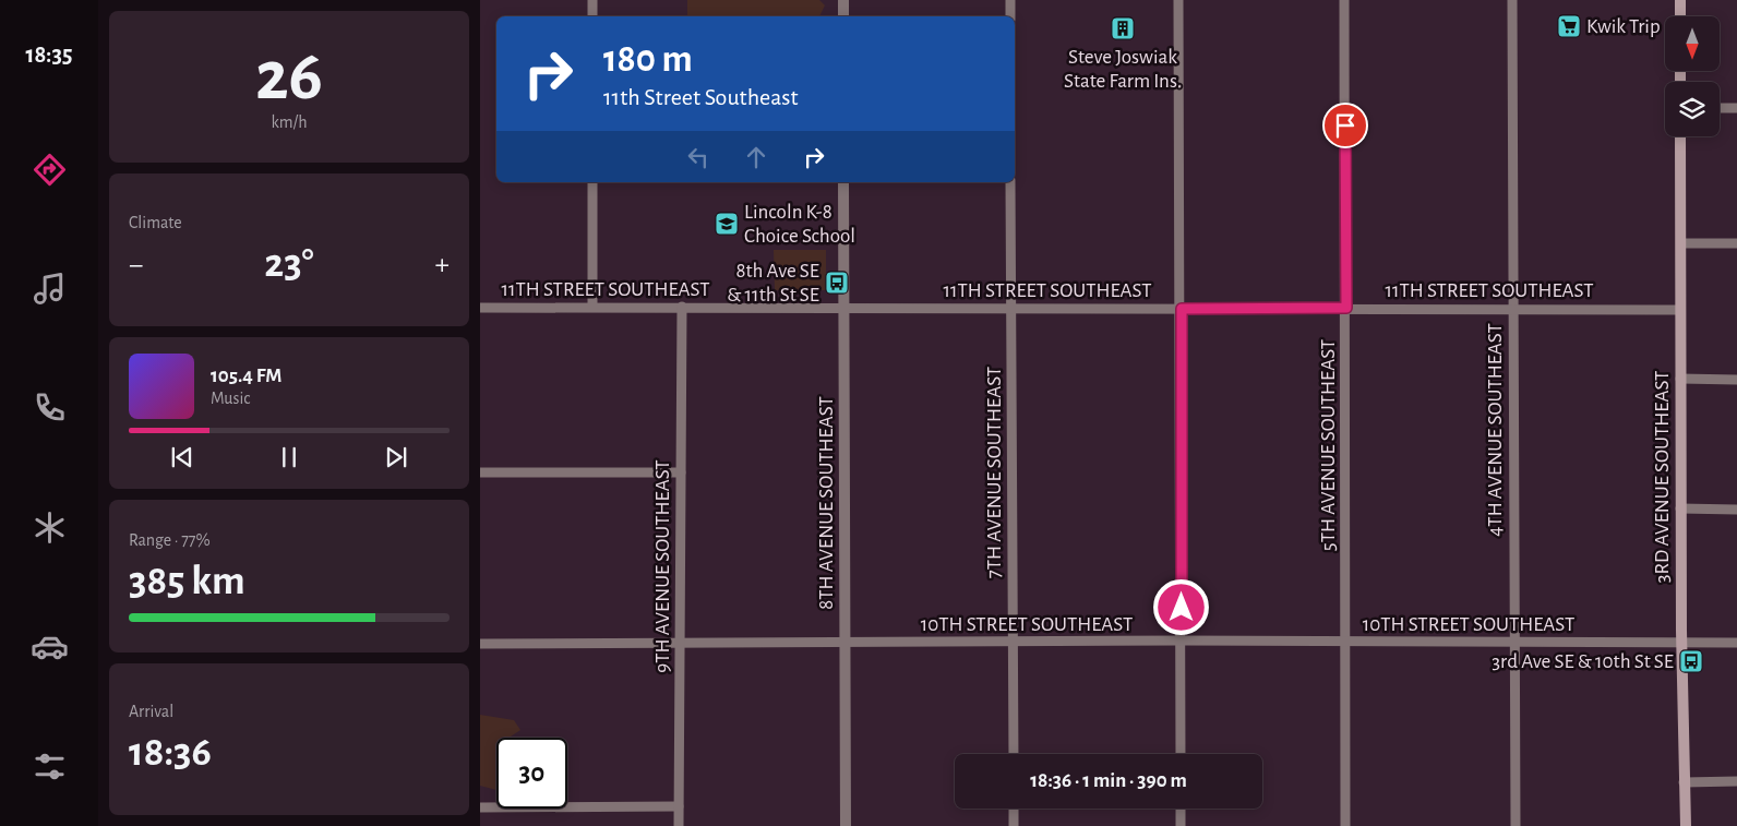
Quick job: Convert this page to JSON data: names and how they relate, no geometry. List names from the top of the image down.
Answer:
{
  "streets": {
    "main road": ["3RD AVENUE SOUTHEAST"],
    "street": [
      "11TH STREET SOUTHEAST",
      "4TH AVENUE SOUTHEAST",
      "5TH AVENUE SOUTHEAST",
      "7TH AVENUE SOUTHEAST",
      "8TH AVENUE SOUTHEAST",
      "9TH AVENUE SOUTHEAST",
      "10TH STREET SOUTHEAST"
    ]
  },
  "crossings": [
    ["11TH STREET SOUTHEAST", "4TH AVENUE SOUTHEAST"],
    ["11TH STREET SOUTHEAST", "5TH AVENUE SOUTHEAST"],
    ["11TH STREET SOUTHEAST", "7TH AVENUE SOUTHEAST"],
    ["11TH STREET SOUTHEAST", "3RD AVENUE SOUTHEAST"],
    ["11TH STREET SOUTHEAST", "8TH AVENUE SOUTHEAST"],
    ["11TH STREET SOUTHEAST", "9TH AVENUE SOUTHEAST"],
    ["4TH AVENUE SOUTHEAST", "10TH STREET SOUTHEAST"],
    ["5TH AVENUE SOUTHEAST", "10TH STREET SOUTHEAST"],
    ["7TH AVENUE SOUTHEAST", "10TH STREET SOUTHEAST"],
    ["3RD AVENUE SOUTHEAST", "10TH STREET SOUTHEAST"],
    ["8TH AVENUE SOUTHEAST", "10TH STREET SOUTHEAST"],
    ["9TH AVENUE SOUTHEAST", "10TH STREET SOUTHEAST"]
  ],
  "places": {
    "supermarket": ["Kwik Trip"],
    "building": ["Steve Joswiak State Farm Ins."],
    "school or university": ["Lincoln K-8 Choice School"],
    "bus stop": ["8th Ave SE & 11th St SE", "3rd Ave SE & 10th St SE"]
  },
  "north": "bottom",
  "page": {
    "tabs": "18:35",
    "tile": [
      ["26", "km/h"],
      "Climate",
      ["Range · 77%", "385 km"],
      ["Arrival", "18:36"]
    ],
    "turn": ["180 m", "11th Street Southeast"],
    "heat": ["−", "23°", "+"],
    "song": ["105.4 FM", "Music"],
    "limit": "30",
    "trip": "18:36 · 1 min · 390 m"
  }
}
